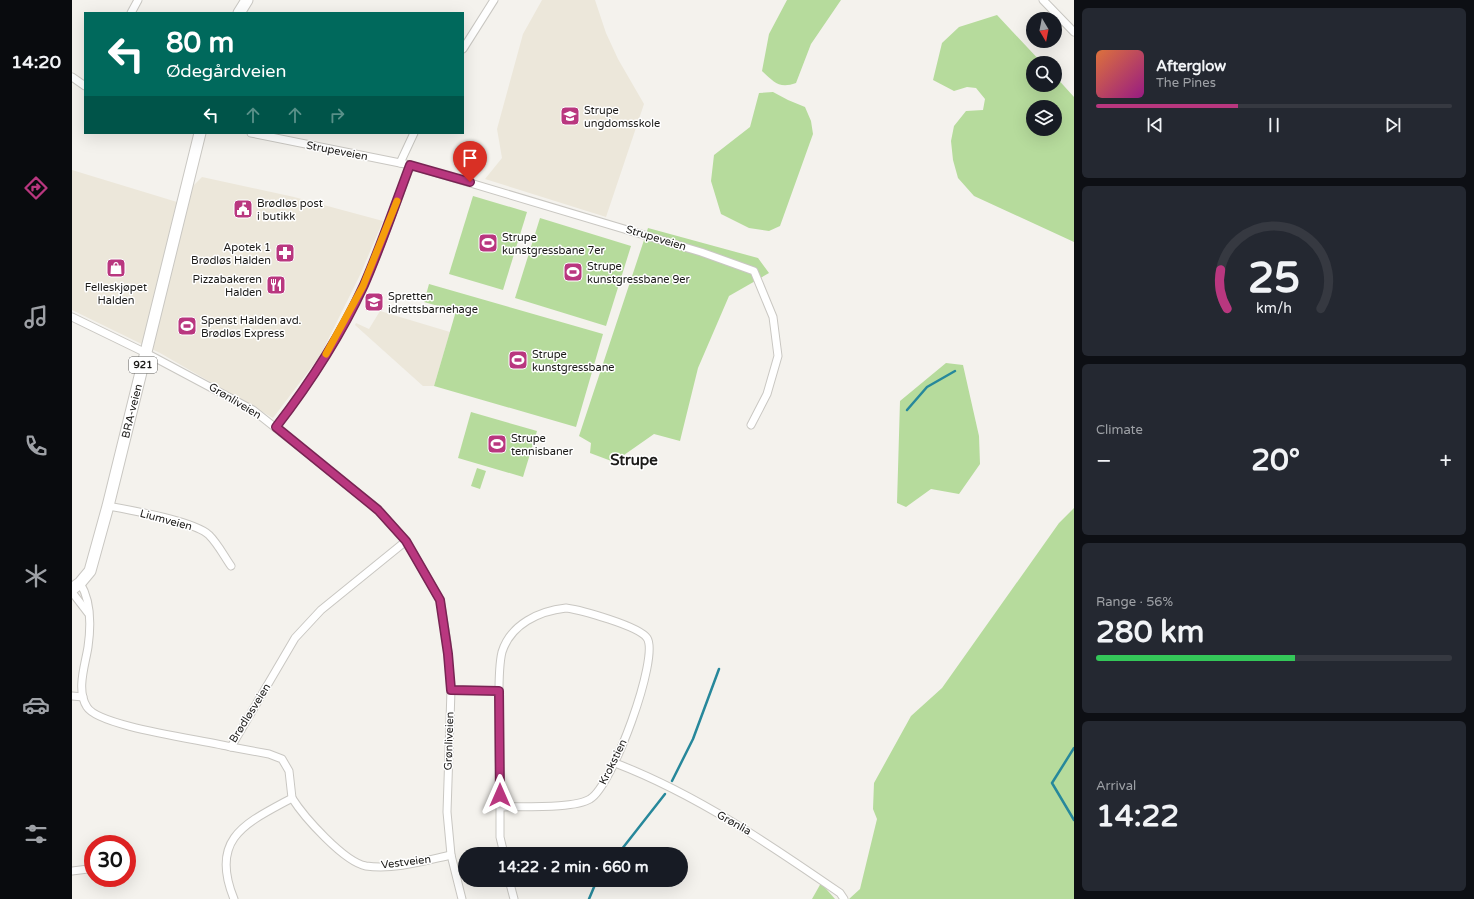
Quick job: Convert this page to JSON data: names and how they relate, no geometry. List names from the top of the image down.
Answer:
{
  "streets": {
    "main road": ["921", "BRA-veien"],
    "street": [
      "Strupeveien",
      "Grønliveien",
      "Liumveien",
      "Brødløsveien",
      "Krokstien",
      "Grønlia",
      "Vestveien"
    ]
  },
  "crossings": [
    ["Grønliveien", "BRA-veien"],
    ["Grønliveien", "Brødløsveien"],
    ["Grønliveien", "Vestveien"],
    ["BRA-veien", "Liumveien"],
    ["Krokstien", "Grønlia"]
  ],
  "districts": ["Strupe"],
  "places": {
    "school or university": ["Strupe ungdomsskole", "Spretten idrettsbarnehage"],
    "public building": ["Brødløs post i butikk"],
    "sports": [
      "Strupe kunstgressbane 7er",
      "Strupe kunstgressbane 9er",
      "Spenst Halden avd. Brødløs Express",
      "Strupe kunstgressbane",
      "Strupe tennisbaner"
    ],
    "pharmacy": ["Apotek 1 Brødløs Halden"],
    "shop": ["Felleskjøpet Halden"],
    "restaurant": ["Pizzabakeren Halden"]
  },
  "north": "bottom",
  "page": {
    "tabs": "14:20",
    "turn": ["80 m", "Ødegårdveien"],
    "song": ["Afterglow", "The Pines"],
    "tile": [
      "Climate",
      ["Range · 56%", "280 km"],
      ["Arrival", "14:22"]
    ],
    "heat": ["−", "20°", "+"],
    "limit": "30",
    "trip": "14:22 · 2 min · 660 m",
    "gauge": ["25", "km/h"]
  }
}
